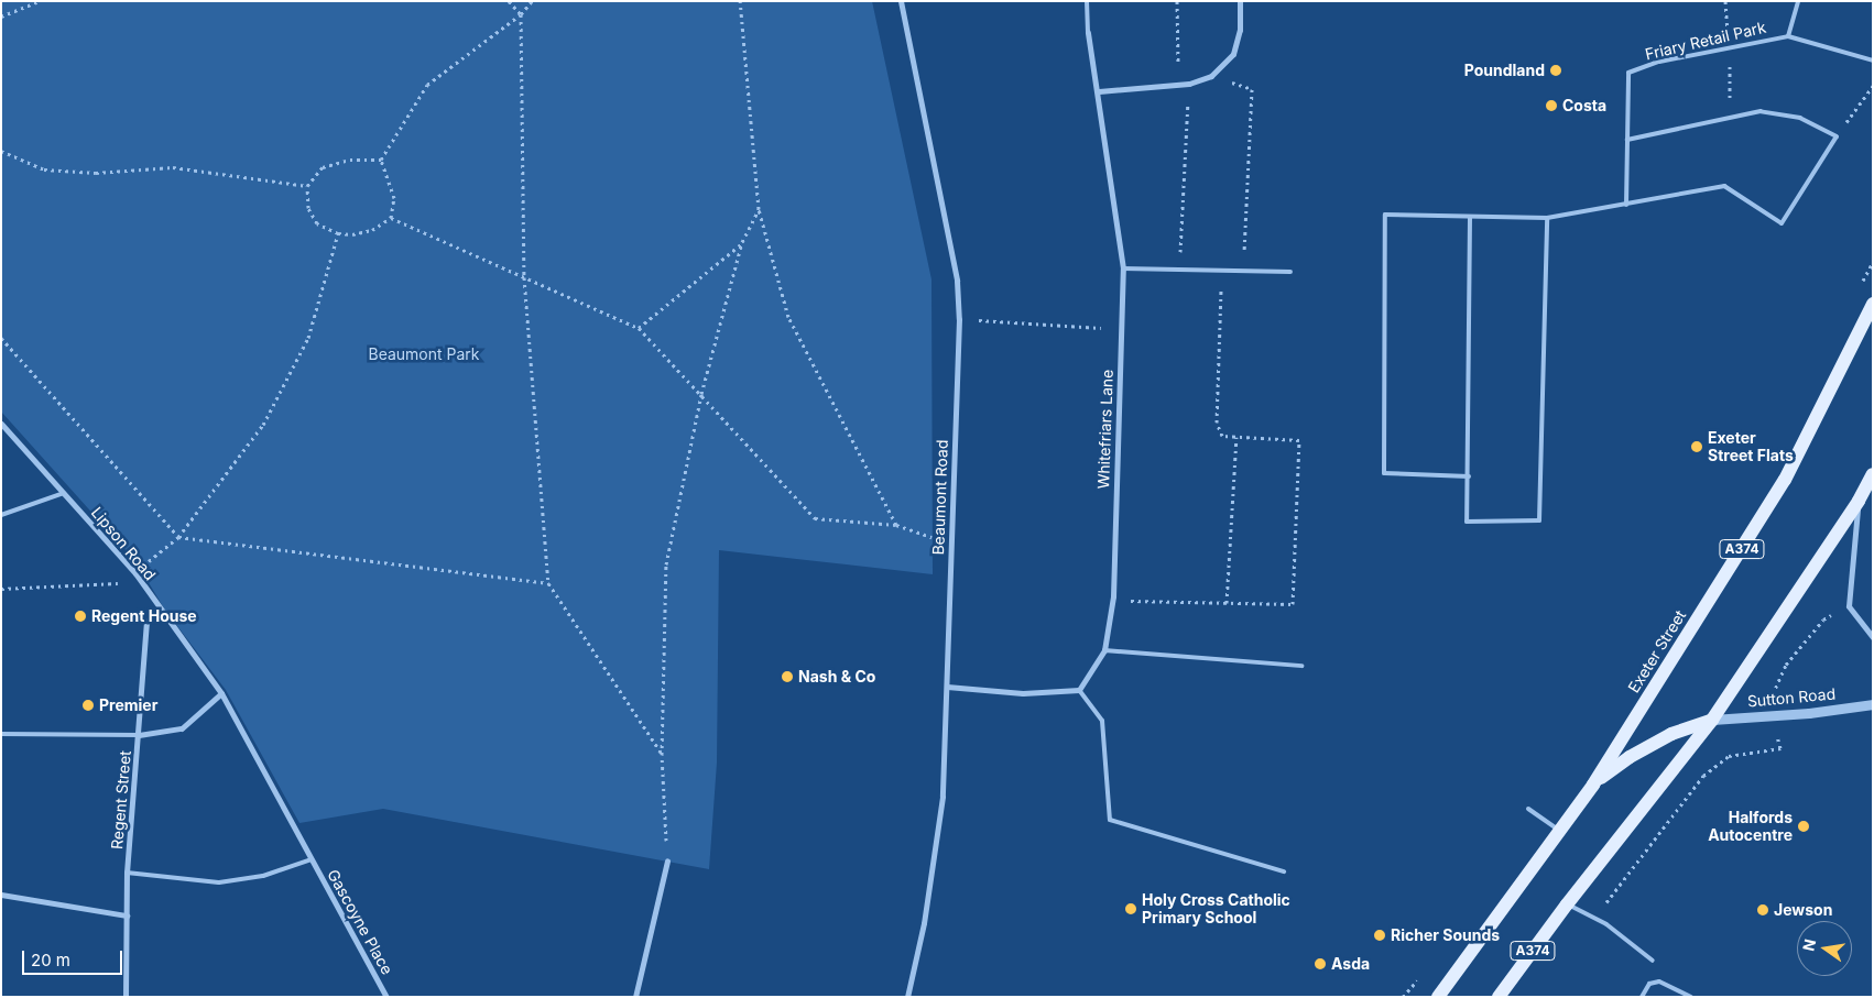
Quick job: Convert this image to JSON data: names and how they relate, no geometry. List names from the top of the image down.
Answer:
{
  "streets": {
    "main road": ["A374", "Exeter Street"],
    "street": [
      "Whitefriars Lane",
      "Beaumont Road",
      "Lipson Road",
      "Sutton Road",
      "Regent Street",
      "Gascoyne Place"
    ],
    "lane": ["Friary Retail Park"]
  },
  "crossings": [
    ["Lipson Road", "Regent Street"],
    ["Lipson Road", "Gascoyne Place"],
    ["A374", "Sutton Road"]
  ],
  "parks": ["Beaumont Park"],
  "places": [
    "Poundland",
    "Costa",
    "Exeter Street Flats",
    "Regent House",
    "Nash & Co",
    "Premier",
    "Halfords Autocentre",
    "Holy Cross Catholic Primary School",
    "Jewson",
    "Richer Sounds",
    "Asda"
  ],
  "scale_bar": "20 m",
  "north": "left"
}
